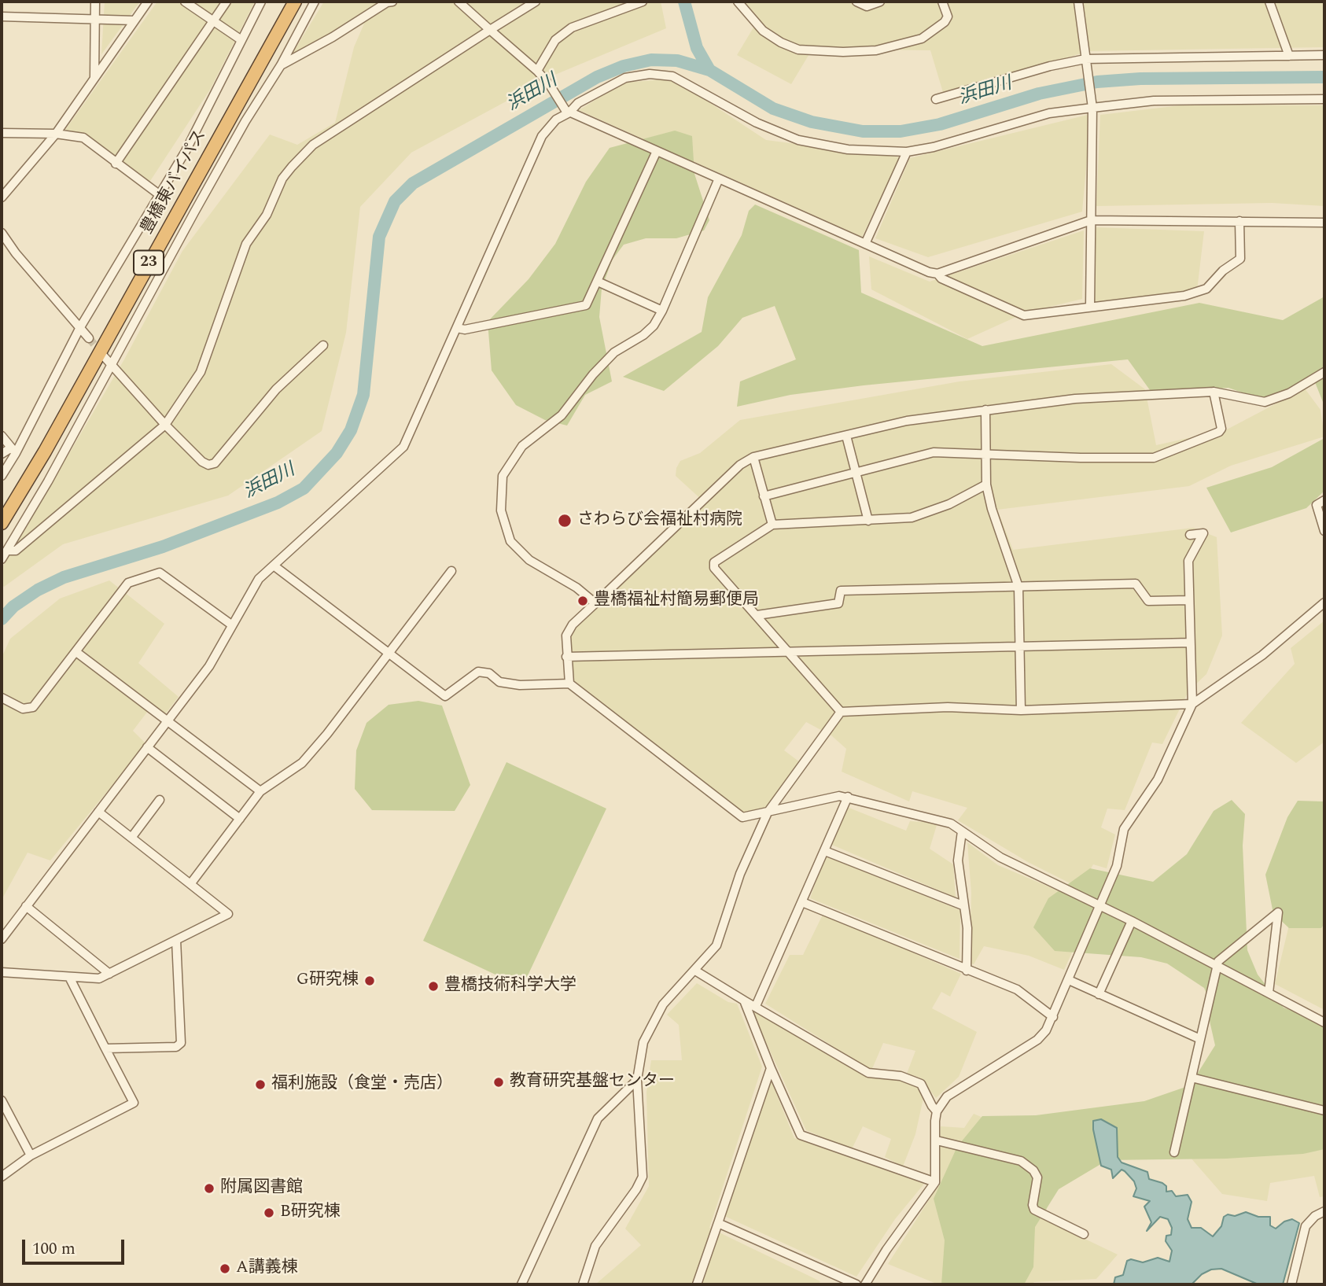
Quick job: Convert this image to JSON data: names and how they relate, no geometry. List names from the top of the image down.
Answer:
{
  "streets": {
    "highway": ["豊橋東バイパス", "23"]
  },
  "water": ["浜田川"],
  "places": [
    "さわらび会福祉村病院",
    "豊橋福祉村簡易郵便局",
    "G研究棟",
    "豊橋技術科学大学",
    "教育研究基盤センター",
    "福利施設（食堂・売店）",
    "附属図書館",
    "B研究棟",
    "A講義棟"
  ],
  "scale_bar": "100 m"
}
